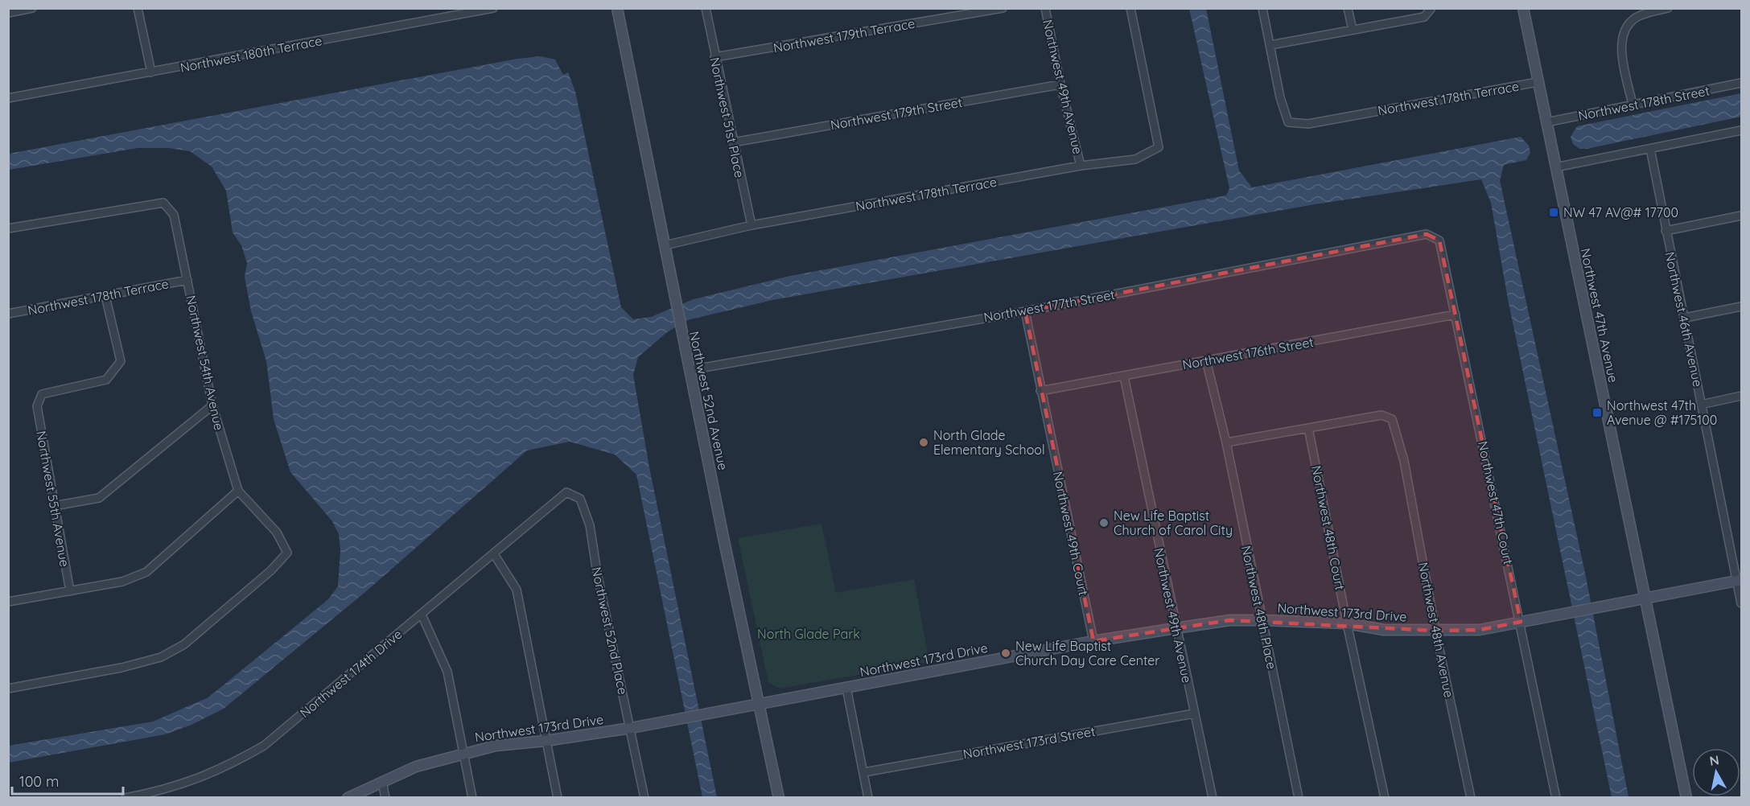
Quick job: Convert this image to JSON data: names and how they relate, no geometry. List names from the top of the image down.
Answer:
{
  "streets": {
    "street": [
      "Northwest 179th Terrace",
      "Northwest 180th Terrace",
      "Northwest 49th Avenue",
      "Northwest 178th Terrace",
      "Northwest 178th Street",
      "Northwest 179th Street",
      "Northwest 51st Place",
      "Northwest 177th Street",
      "Northwest 47th Avenue",
      "Northwest 46th Avenue",
      "Northwest 176th Street",
      "Northwest 54th Avenue",
      "Northwest 52nd Avenue",
      "Northwest 55th Avenue",
      "Northwest 47th Court",
      "Northwest 48th Court",
      "Northwest 49th Court",
      "Northwest 48th Place",
      "Northwest 173rd Drive",
      "Northwest 48th Avenue",
      "Northwest 52nd Place",
      "Northwest 174th Drive",
      "Northwest 173rd Street"
    ]
  },
  "crossings": [
    ["Northwest 179th Terrace", "Northwest 51st Place"],
    ["Northwest 49th Avenue", "Northwest 178th Terrace"],
    ["Northwest 49th Avenue", "Northwest 179th Street"],
    ["Northwest 49th Avenue", "Northwest 176th Street"],
    ["Northwest 49th Avenue", "Northwest 173rd Drive"],
    ["Northwest 49th Avenue", "Northwest 173rd Street"],
    ["Northwest 178th Terrace", "Northwest 51st Place"],
    ["Northwest 178th Terrace", "Northwest 47th Avenue"],
    ["Northwest 178th Terrace", "Northwest 54th Avenue"],
    ["Northwest 178th Terrace", "Northwest 52nd Avenue"],
    ["Northwest 178th Terrace", "Northwest 55th Avenue"],
    ["Northwest 178th Street", "Northwest 47th Avenue"],
    ["Northwest 179th Street", "Northwest 51st Place"],
    ["Northwest 177th Street", "Northwest 52nd Avenue"],
    ["Northwest 177th Street", "Northwest 47th Court"],
    ["Northwest 177th Street", "Northwest 49th Court"],
    ["Northwest 47th Avenue", "Northwest 173rd Drive"],
    ["Northwest 46th Avenue", "Northwest 173rd Drive"],
    ["Northwest 176th Street", "Northwest 47th Court"],
    ["Northwest 176th Street", "Northwest 49th Court"],
    ["Northwest 176th Street", "Northwest 48th Place"],
    ["Northwest 52nd Avenue", "Northwest 173rd Drive"],
    ["Northwest 47th Court", "Northwest 173rd Drive"],
    ["Northwest 48th Court", "Northwest 173rd Drive"],
    ["Northwest 48th Court", "Northwest 48th Avenue"],
    ["Northwest 49th Court", "Northwest 173rd Drive"],
    ["Northwest 48th Place", "Northwest 173rd Drive"],
    ["Northwest 173rd Drive", "Northwest 48th Avenue"],
    ["Northwest 173rd Drive", "Northwest 52nd Place"],
    ["Northwest 52nd Place", "Northwest 174th Drive"]
  ],
  "parks": ["North Glade Park"],
  "places": {
    "transit": ["NW 47 AV@# 17700", "Northwest 47th Avenue @ #175100"],
    "other": ["North Glade Elementary School", "New Life Baptist Church of Carol City", "New Life Baptist Church Day Care Center"]
  },
  "scale_bar": "100 m",
  "north": "top"
}
